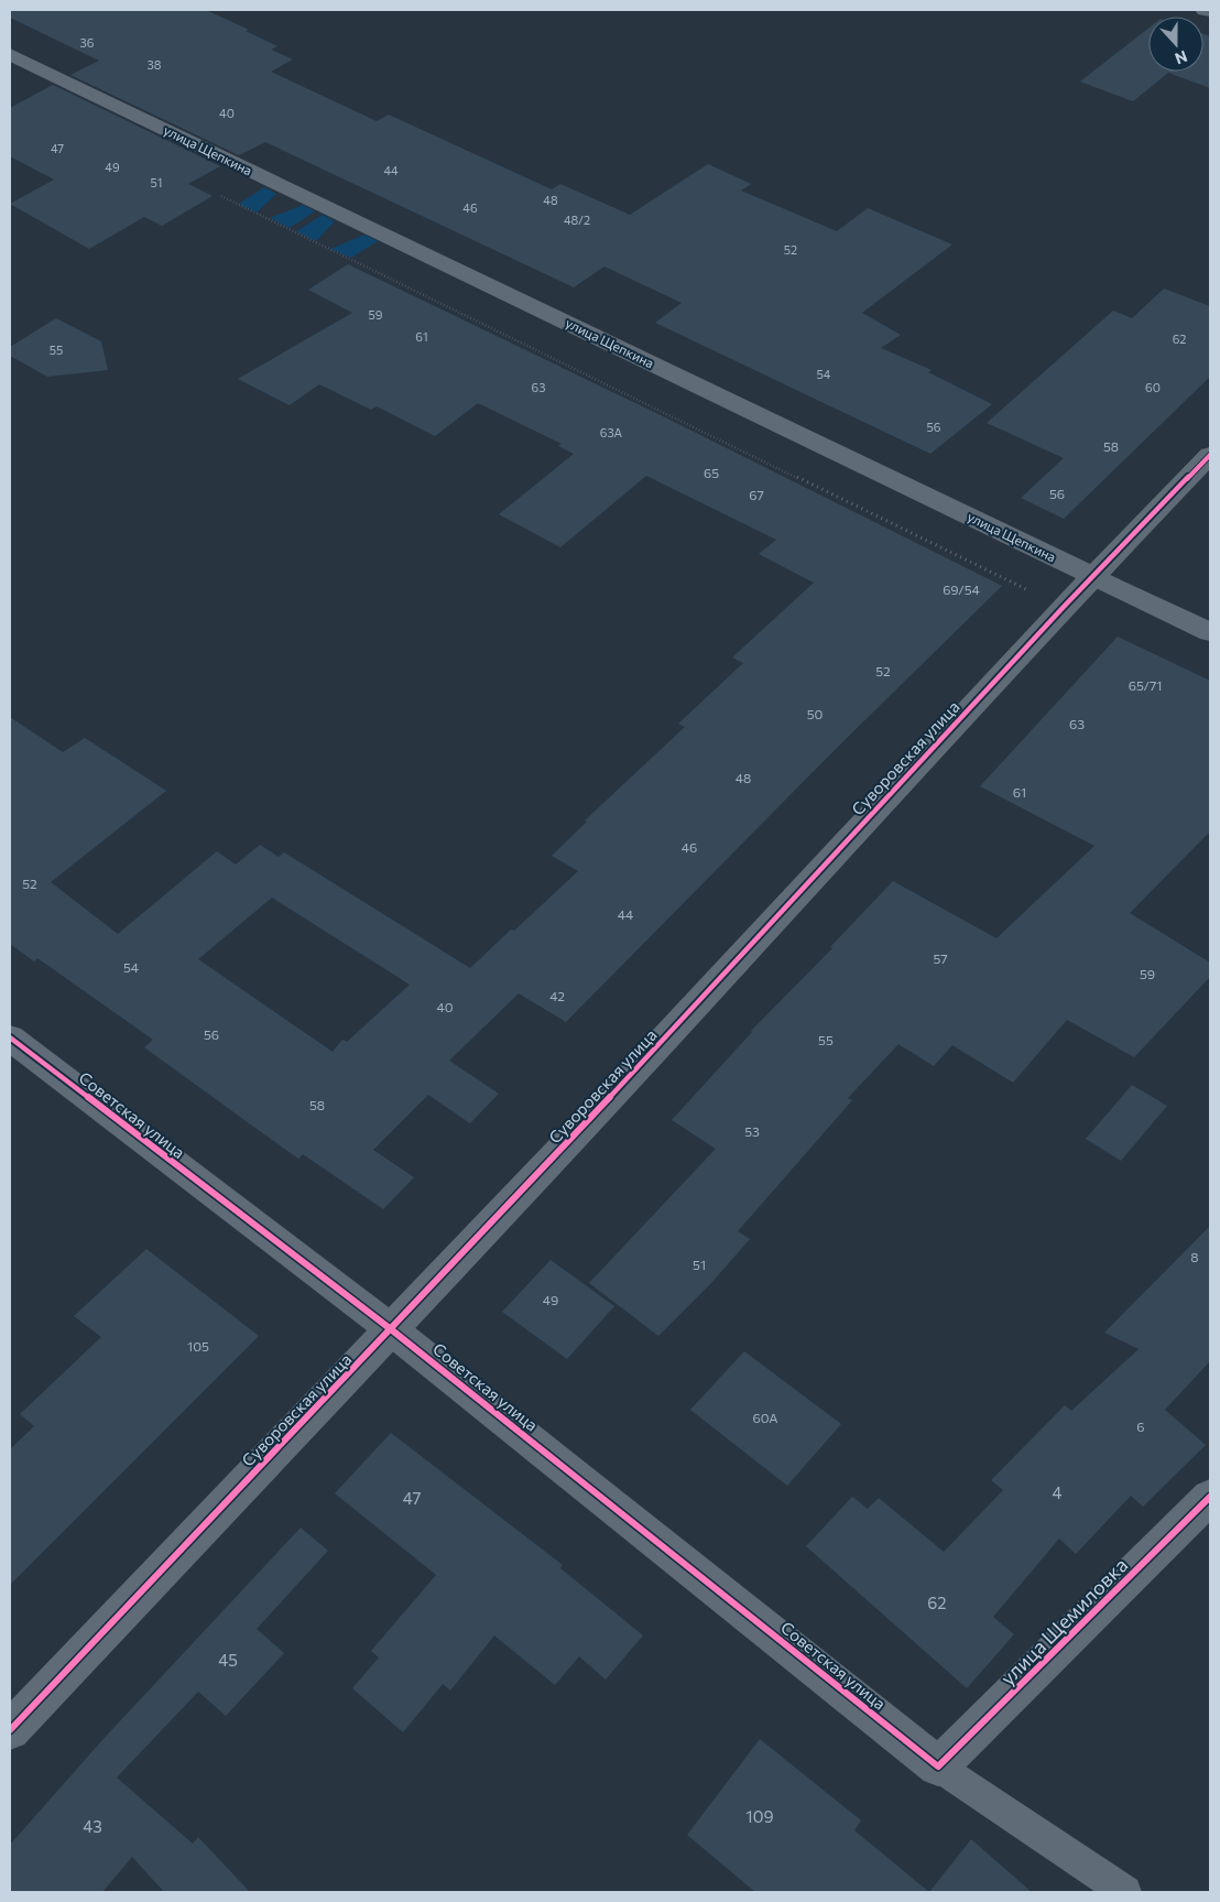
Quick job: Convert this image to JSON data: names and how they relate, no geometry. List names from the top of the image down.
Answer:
{
  "streets": {
    "street": [
      "улица Щепкина",
      "Суворовская улица",
      "Советская улица",
      "улица Щемиловка"
    ]
  },
  "crossings": [
    ["улица Щепкина", "Суворовская улица"],
    ["Суворовская улица", "Советская улица"],
    ["Советская улица", "улица Щемиловка"]
  ],
  "house_numbers": [
    "36",
    "38",
    "40",
    "47",
    "49",
    "44",
    "51",
    "48",
    "46",
    "48/2",
    "52",
    "59",
    "61",
    "62",
    "55",
    "54",
    "63",
    "60",
    "56",
    "63А",
    "58",
    "65",
    "56",
    "67",
    "69/54",
    "52",
    "65/71",
    "50",
    "63",
    "48",
    "61",
    "46",
    "52",
    "44",
    "57",
    "54",
    "59",
    "42",
    "40",
    "56",
    "55",
    "58",
    "53",
    "8",
    "51",
    "49",
    "105",
    "60А",
    "6",
    "4",
    "47",
    "62",
    "45",
    "109",
    "43"
  ],
  "north": "bottom"
}
